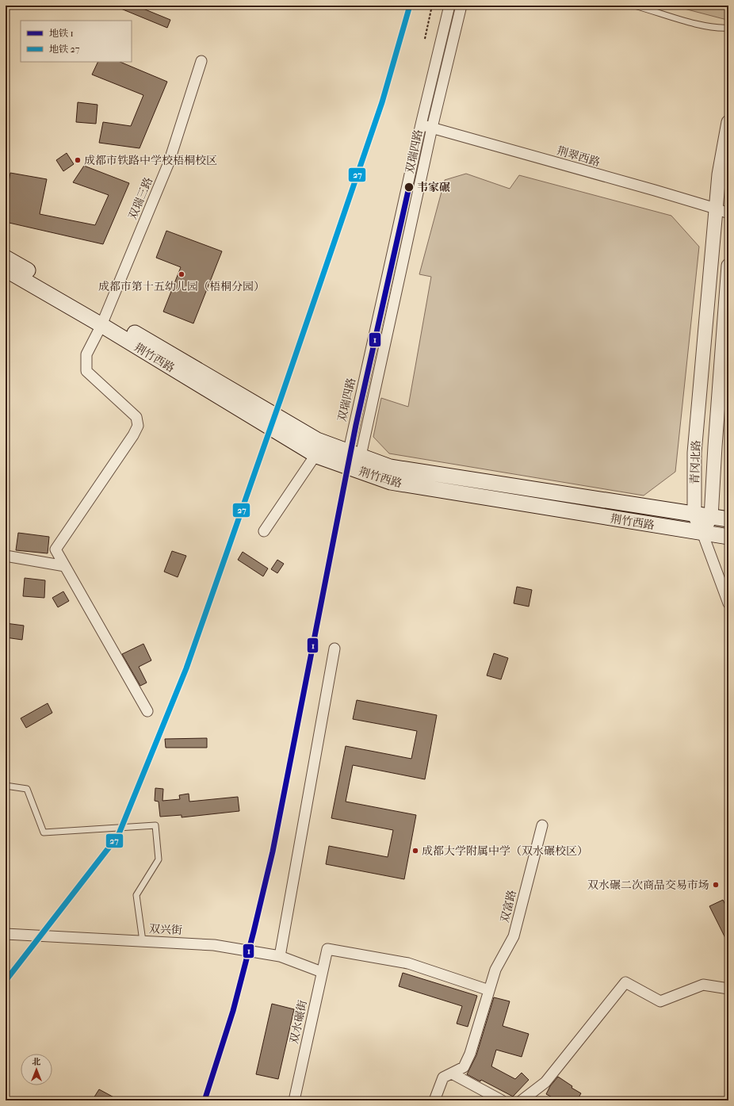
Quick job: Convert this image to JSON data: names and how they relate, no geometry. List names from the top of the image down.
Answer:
{
  "streets": {
    "main road": ["荆竹西路"],
    "street": [
      "双瑞四路",
      "荆翠西路",
      "双瑞三路",
      "青冈北路",
      "双富路",
      "双兴街",
      "双水碾街"
    ]
  },
  "crossings": [
    ["双瑞四路", "荆翠西路"],
    ["双瑞四路", "荆竹西路"],
    ["荆翠西路", "青冈北路"],
    ["双瑞三路", "荆竹西路"],
    ["荆竹西路", "青冈北路"],
    ["双富路", "双水碾街"],
    ["双兴街", "双水碾街"]
  ],
  "places": [
    "成都市铁路中学校梧桐校区",
    "韦家碾",
    "成都市第十五幼儿园（梧桐分园）",
    "成都大学附属中学（双水碾校区）",
    "双水碾二次商品交易市场"
  ],
  "lines": ["metro line 27", "metro line 1"],
  "legend": ["地铁 1", "地铁 27"],
  "north": "top"
}
